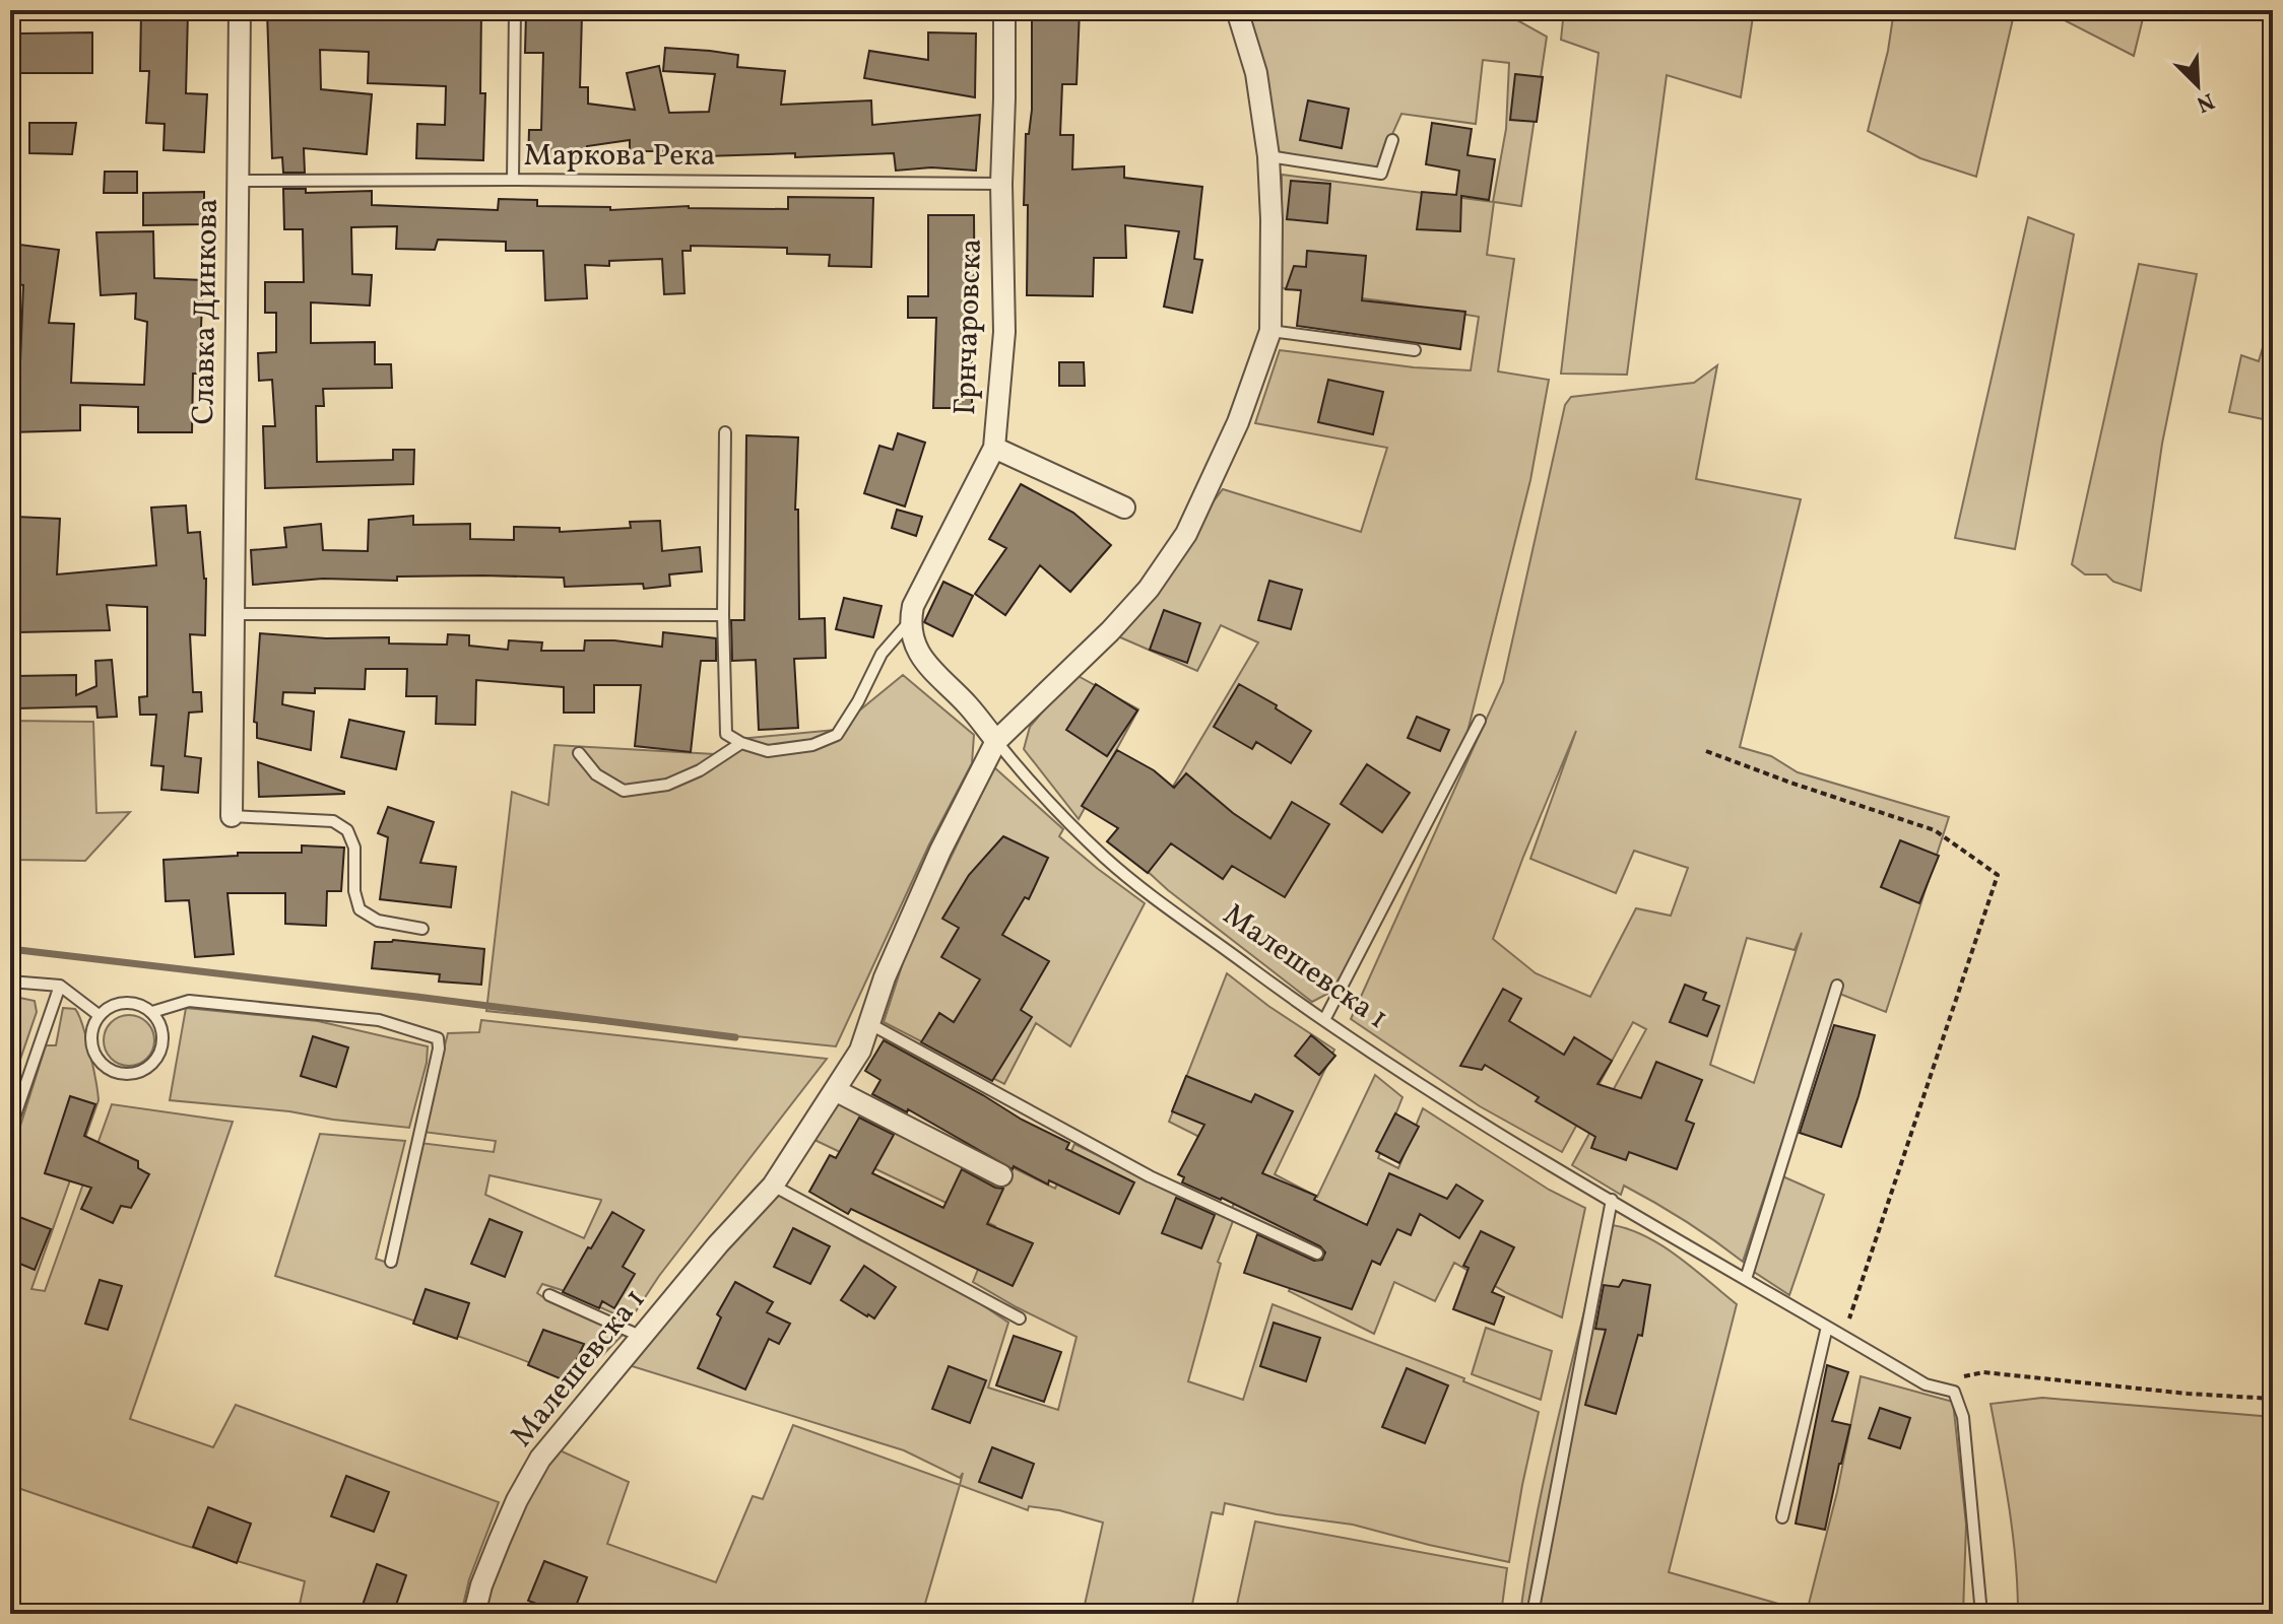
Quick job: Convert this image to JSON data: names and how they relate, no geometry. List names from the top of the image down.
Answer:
{
  "streets": {
    "street": ["Славка Динкова", "Грнчаровска", "Малешевска 1"],
    "lane": ["Маркова Река"]
  },
  "crossings": [
    ["Маркова Река", "Славка Динкова"],
    ["Маркова Река", "Грнчаровска"]
  ],
  "north": "bottom right"
}
